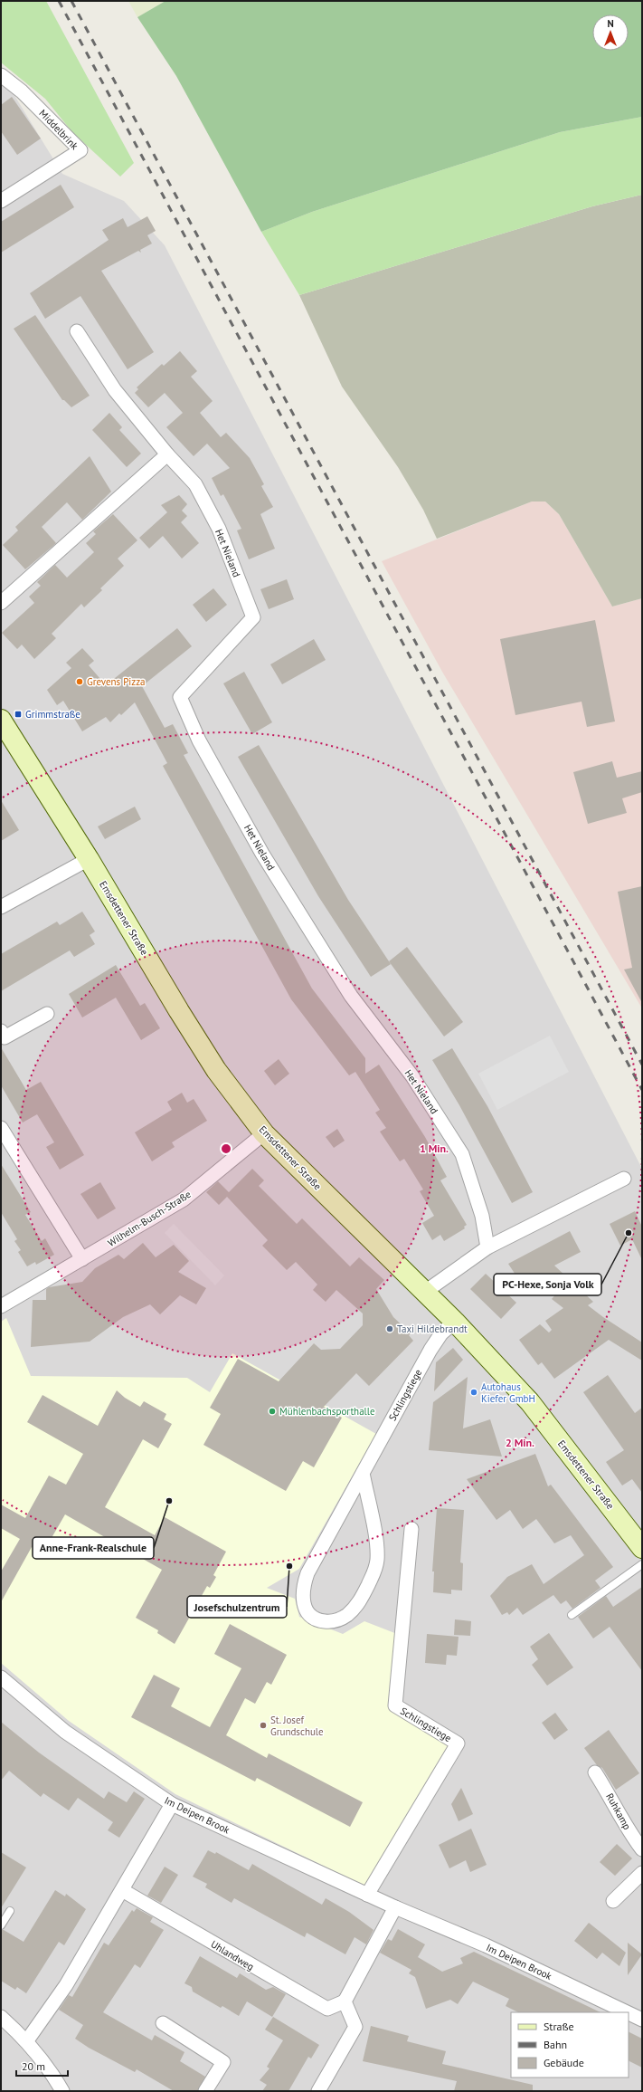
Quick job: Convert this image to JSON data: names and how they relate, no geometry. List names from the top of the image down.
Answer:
{
  "streets": {
    "street": [
      "Middelbrink",
      "Het Nieland",
      "Emsdettener Straße",
      "Wilhelm-Busch-Straße",
      "Schlingstiege",
      "Ruhkamp",
      "Im Deipen Brook",
      "Uhlandweg"
    ]
  },
  "crossings": [
    ["Emsdettener Straße", "Wilhelm-Busch-Straße"],
    ["Emsdettener Straße", "Schlingstiege"],
    ["Schlingstiege", "Im Deipen Brook"]
  ],
  "places": {
    "other": [
      "Grevens Pizza",
      "PC-Hexe, Sonja Volk",
      "Taxi Hildebrandt",
      "Autohaus Kiefer GmbH",
      "Mühlenbachsporthalle",
      "Anne-Frank-Realschule",
      "Josefschulzentrum",
      "St. Josef Grundschule"
    ],
    "transit": ["Grimmstraße"]
  },
  "legend": ["Straße", "Bahn", "Gebäude"],
  "scale_bar": "20 m",
  "north": "top",
  "rings": ["1 Min.", "2 Min."]
}
